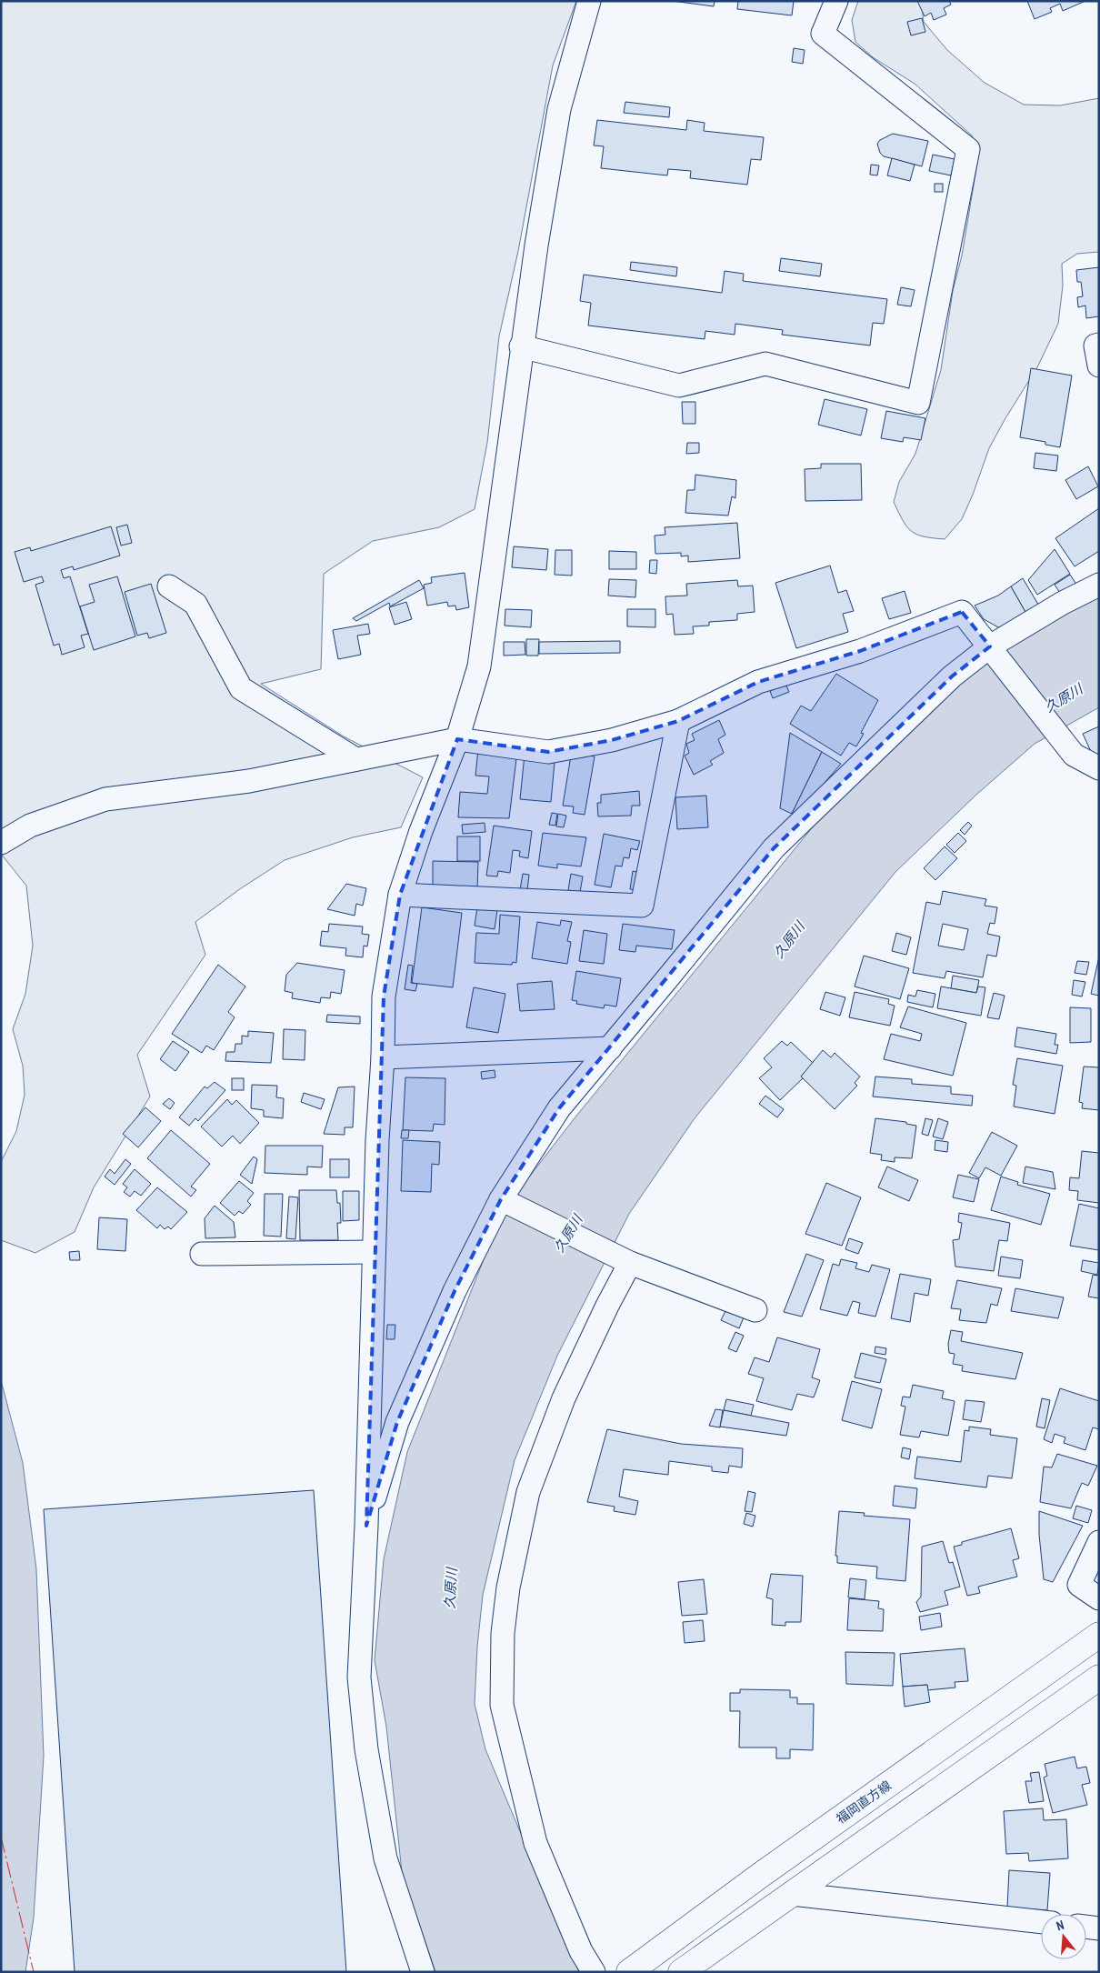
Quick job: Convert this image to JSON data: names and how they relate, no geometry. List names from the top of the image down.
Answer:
{
  "streets": {
    "main road": ["福岡直方線"]
  },
  "water": ["久原川"],
  "north": "top"
}
